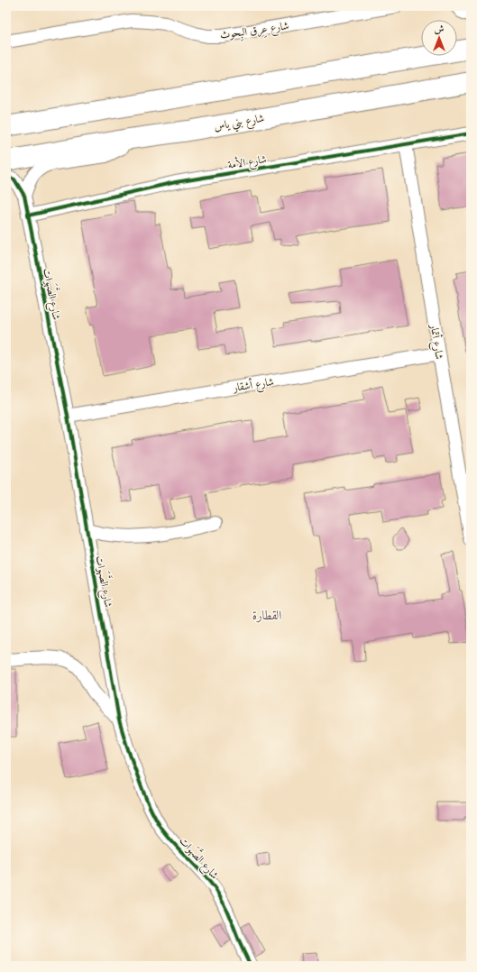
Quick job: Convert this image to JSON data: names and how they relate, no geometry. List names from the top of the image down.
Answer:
{
  "streets": {
    "main road": ["شارع بني ياس"],
    "street": [
      "شارع عِرق البِحوث",
      "شارع الأمة",
      "شارع الصَّهَوات",
      "شارع أتمار",
      "شارع أشقار"
    ]
  },
  "crossings": [
    ["شارع الأمة", "شارع الصَّهَوات"],
    ["شارع الأمة", "شارع أتمار"],
    ["شارع الصَّهَوات", "شارع أشقار"],
    ["شارع أتمار", "شارع أشقار"]
  ],
  "districts": ["القطارة"],
  "north": "top"
}
